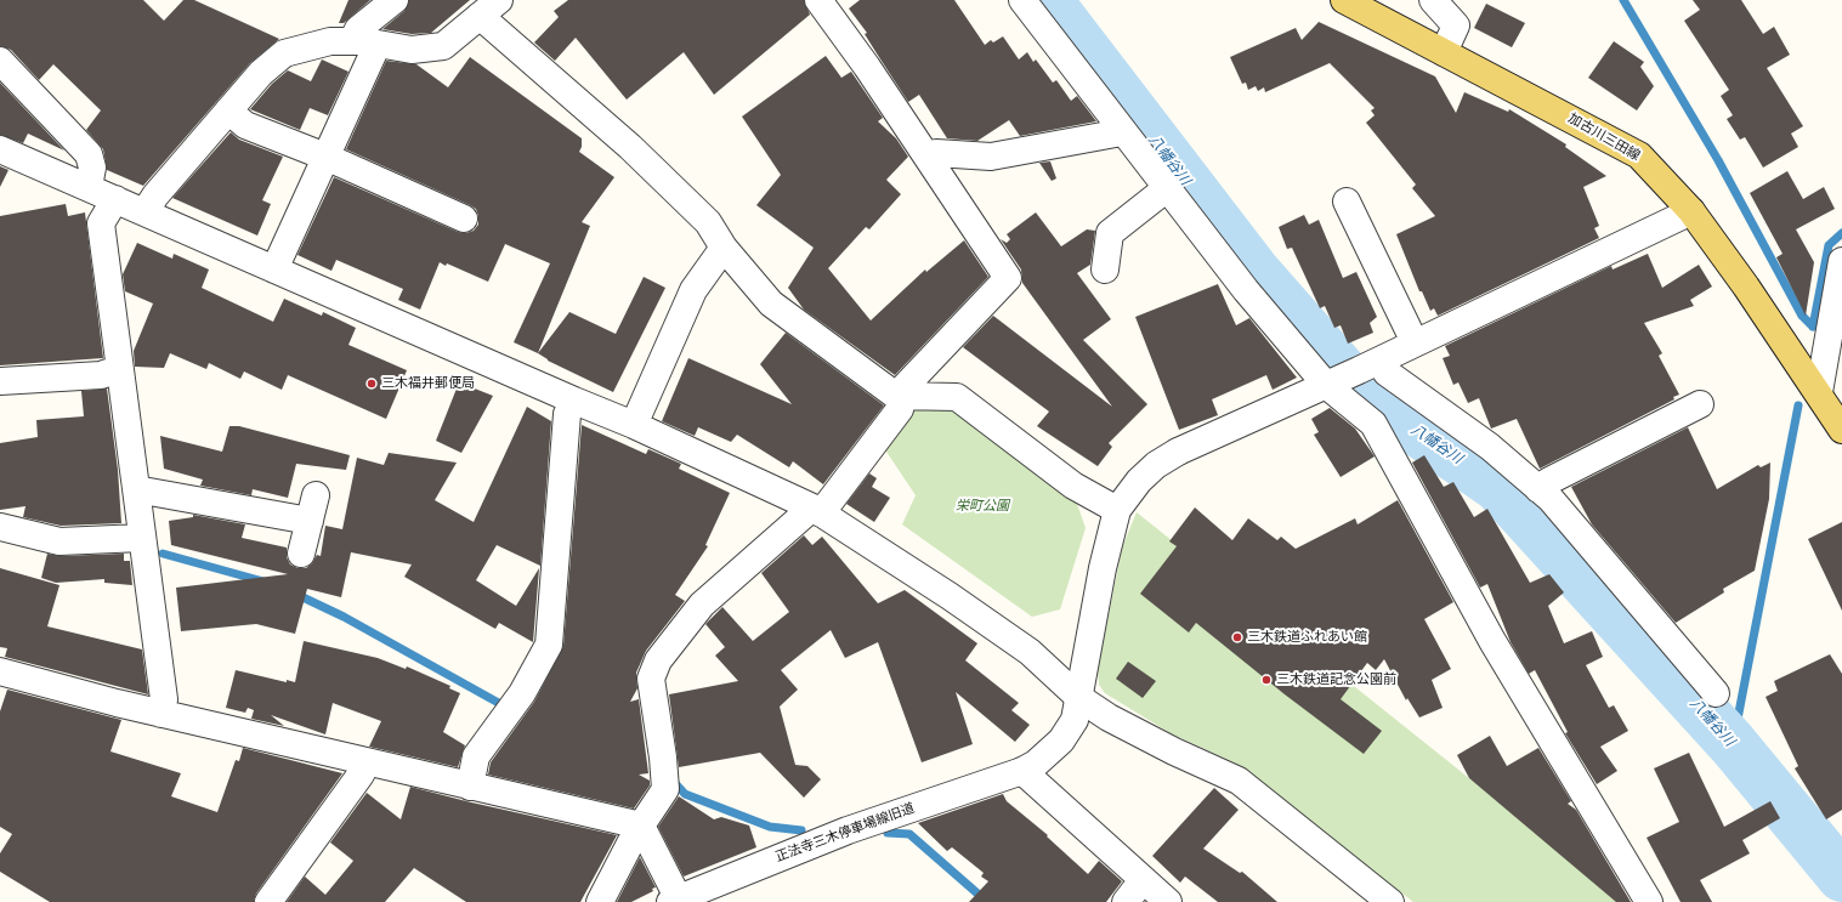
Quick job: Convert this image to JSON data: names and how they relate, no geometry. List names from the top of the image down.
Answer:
{
  "streets": {
    "main road": ["加古川三田線"],
    "street": ["正法寺三木停車場線旧道"]
  },
  "water": ["八幡谷川"],
  "parks": ["栄町公園"],
  "places": ["三木福井郵便局", "三木鉄道ふれあい館", "三木鉄道記念公園前"]
}
